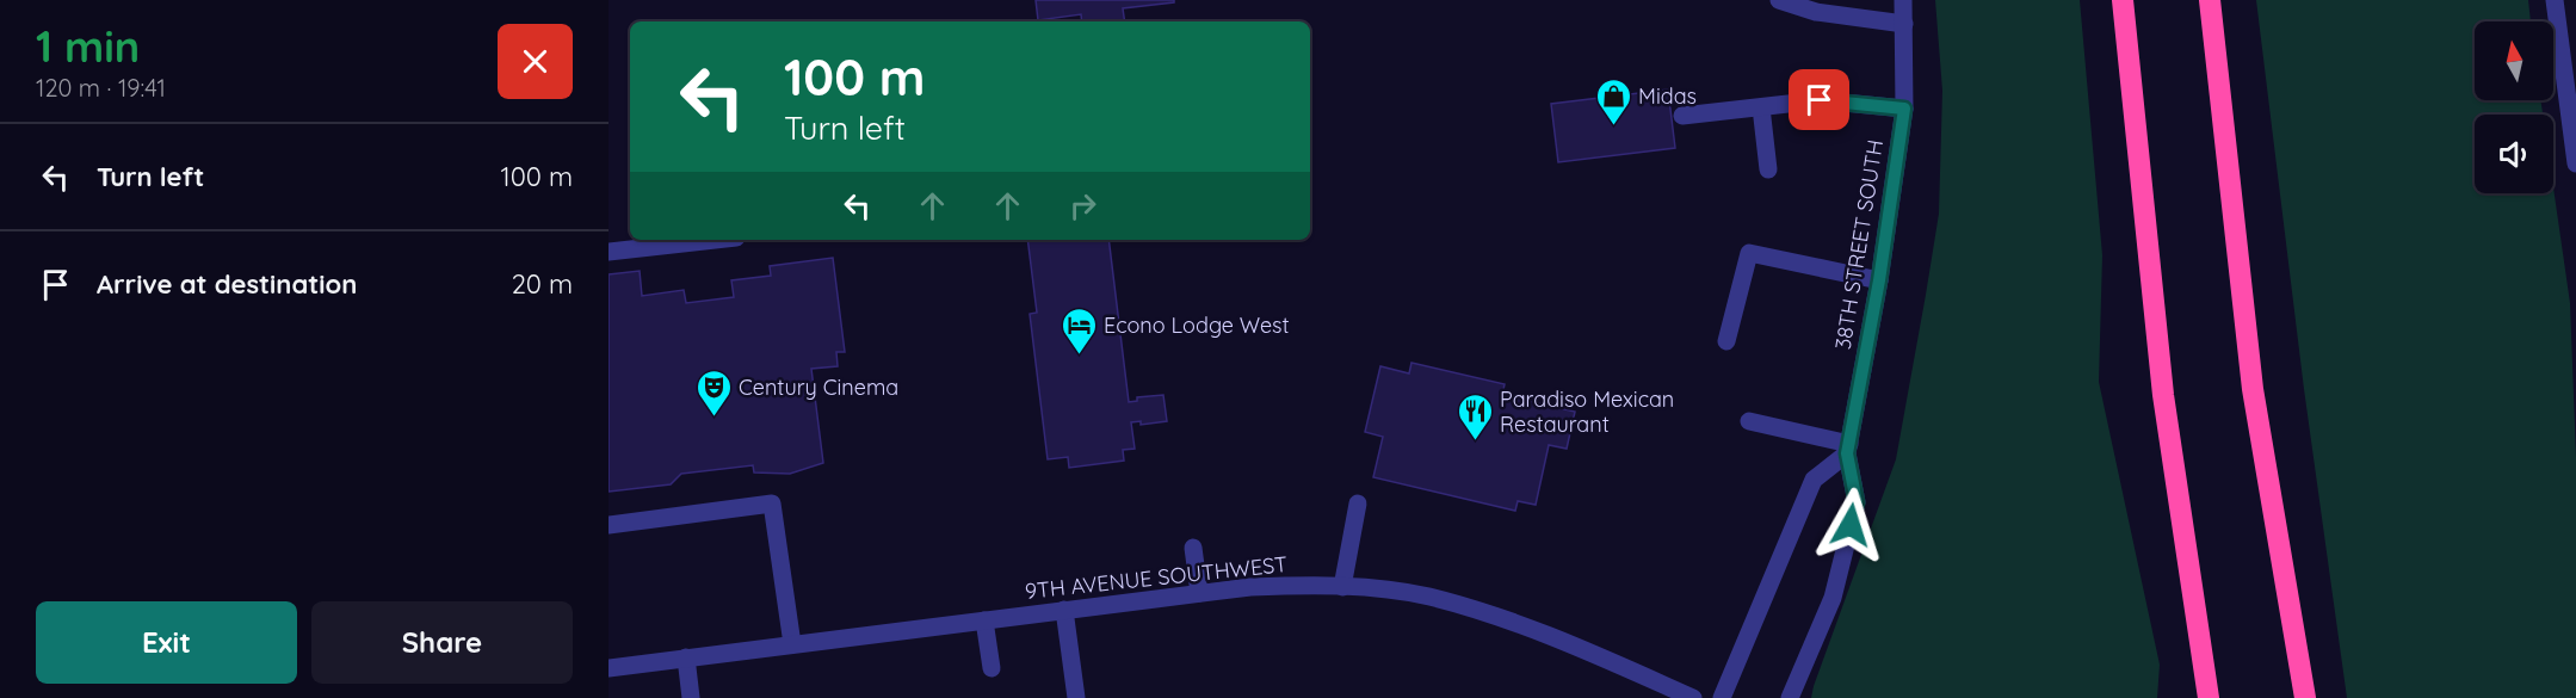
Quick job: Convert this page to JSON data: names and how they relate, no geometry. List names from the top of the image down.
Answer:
{
  "streets": {
    "street": ["38TH STREET SOUTH", "9TH AVENUE SOUTHWEST"]
  },
  "places": {
    "shop": ["Midas"],
    "hotel": ["Econo Lodge West"],
    "theatre": ["Century Cinema"],
    "restaurant": ["Paradiso Mexican Restaurant"]
  },
  "north": "top",
  "page": {
    "heading": ["1 min", "120 m · 19:41"],
    "turn": ["100 m", "Turn left"],
    "list": [
      {
        "name": "Turn left",
        "value": "100 m"
      },
      {
        "name": "Arrive at destination",
        "value": "20 m"
      }
    ],
    "buttons": ["Exit", "Share"]
  }
}
